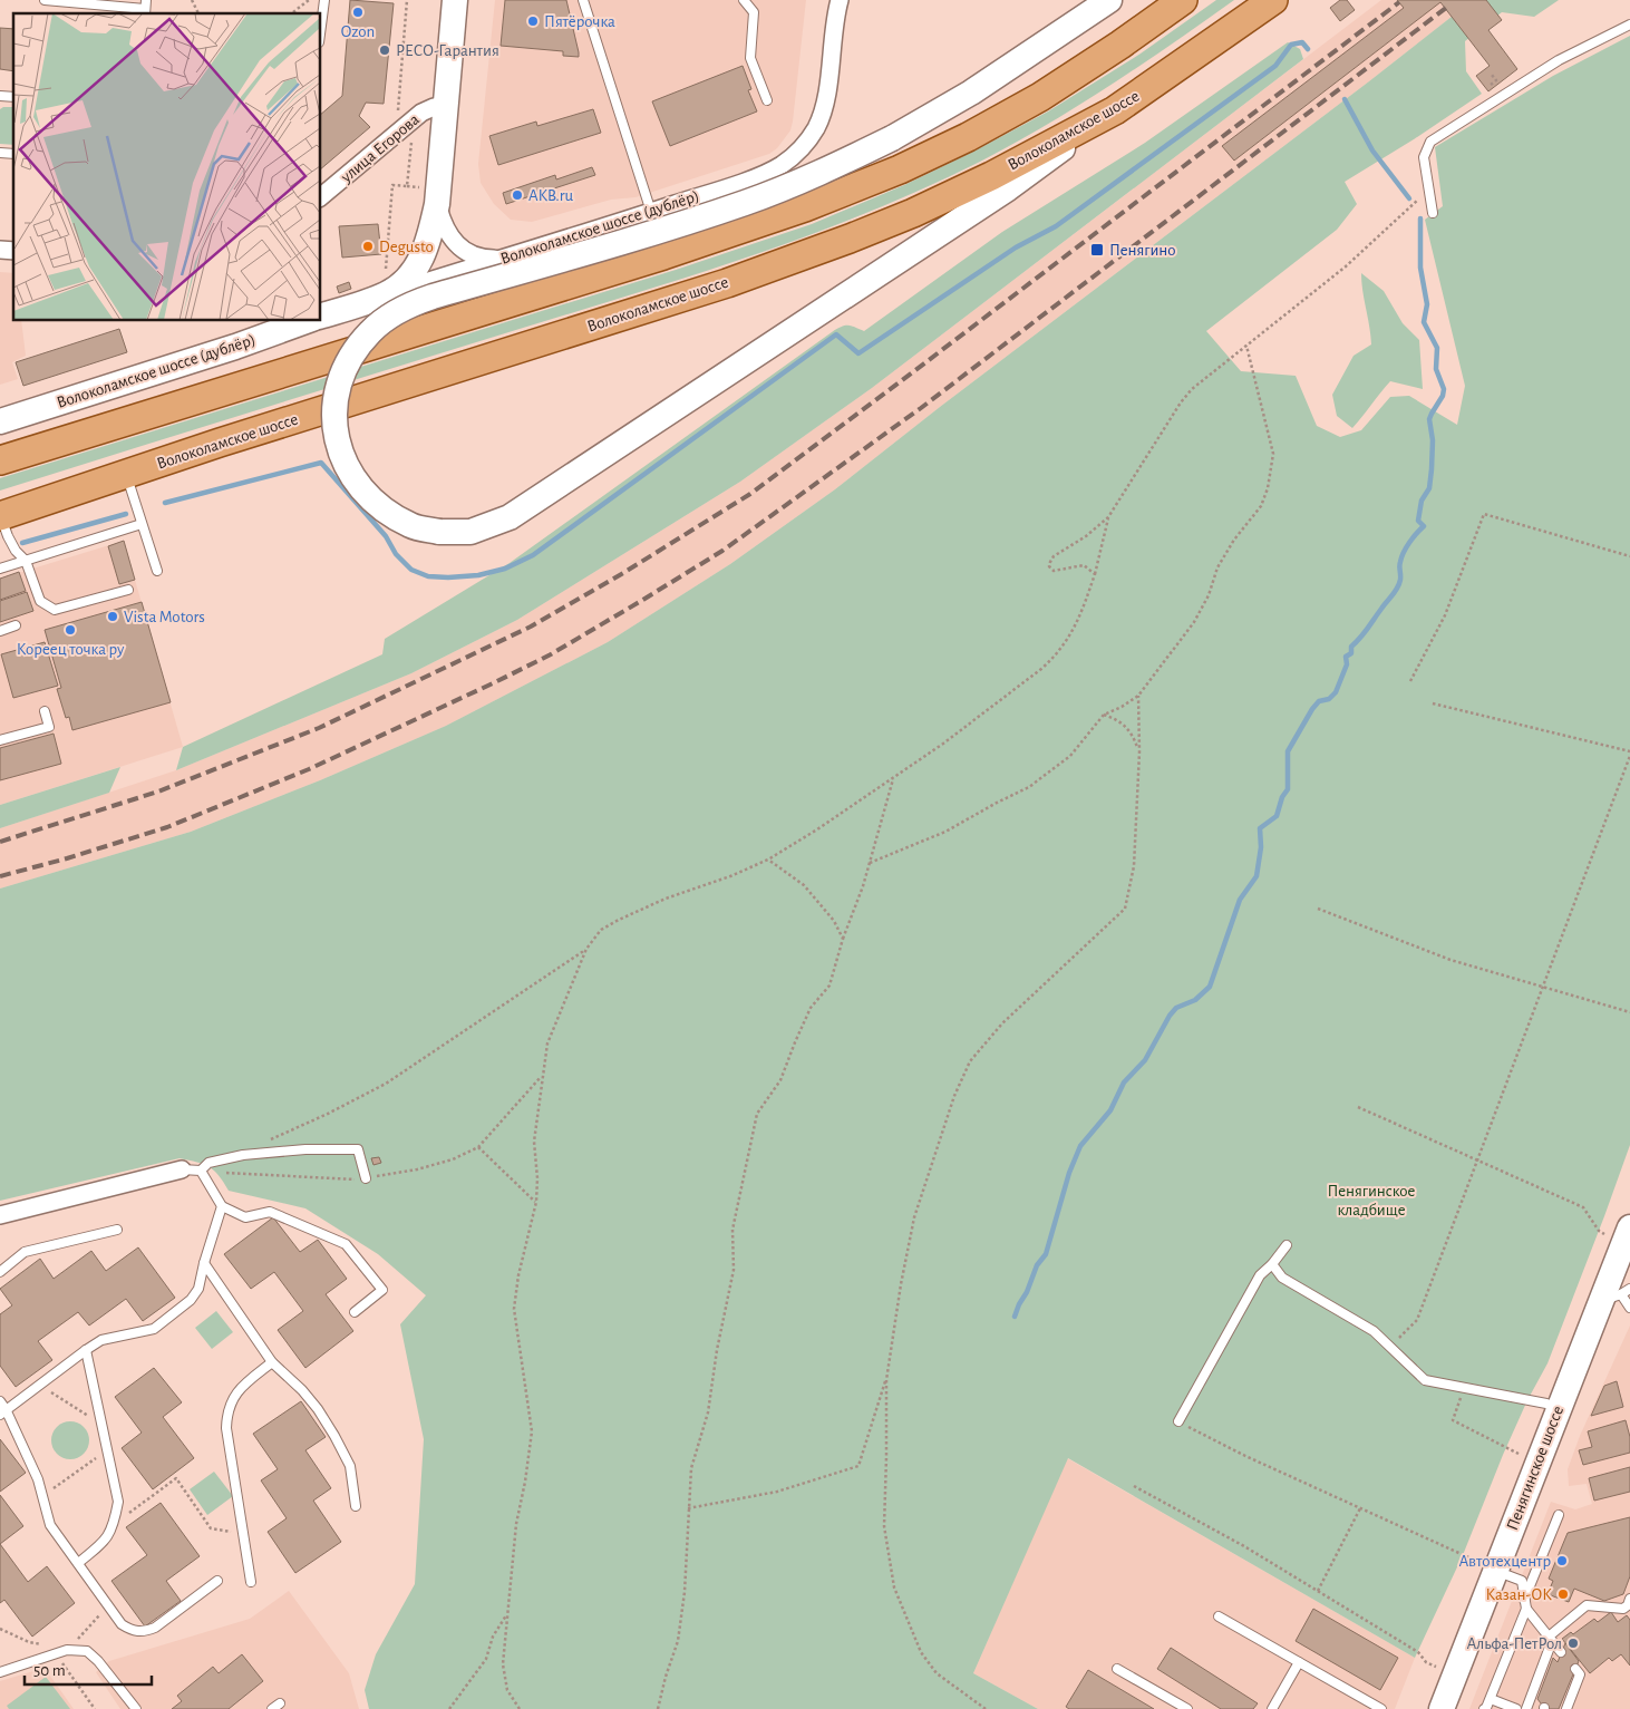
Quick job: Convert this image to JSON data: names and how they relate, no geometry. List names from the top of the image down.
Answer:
{
  "streets": {
    "main road": ["Волоколамское шоссе", "Волоколамское шоссе (дублёр)", "Пенягинское шоссе"],
    "street": ["улица Егорова"]
  },
  "parks": ["Пенягинское кладбище"],
  "places": {
    "other": [
      "Ozon",
      "Пятёрочка",
      "РЕСО-Гарантия",
      "AKB.ru",
      "Degusto",
      "Vista Motors",
      "Кореец точка ру",
      "Автотехцентр",
      "Казан-ОК",
      "Альфа-ПетРол"
    ],
    "transit": ["Пенягино"]
  },
  "scale_bar": "50 m"
}
